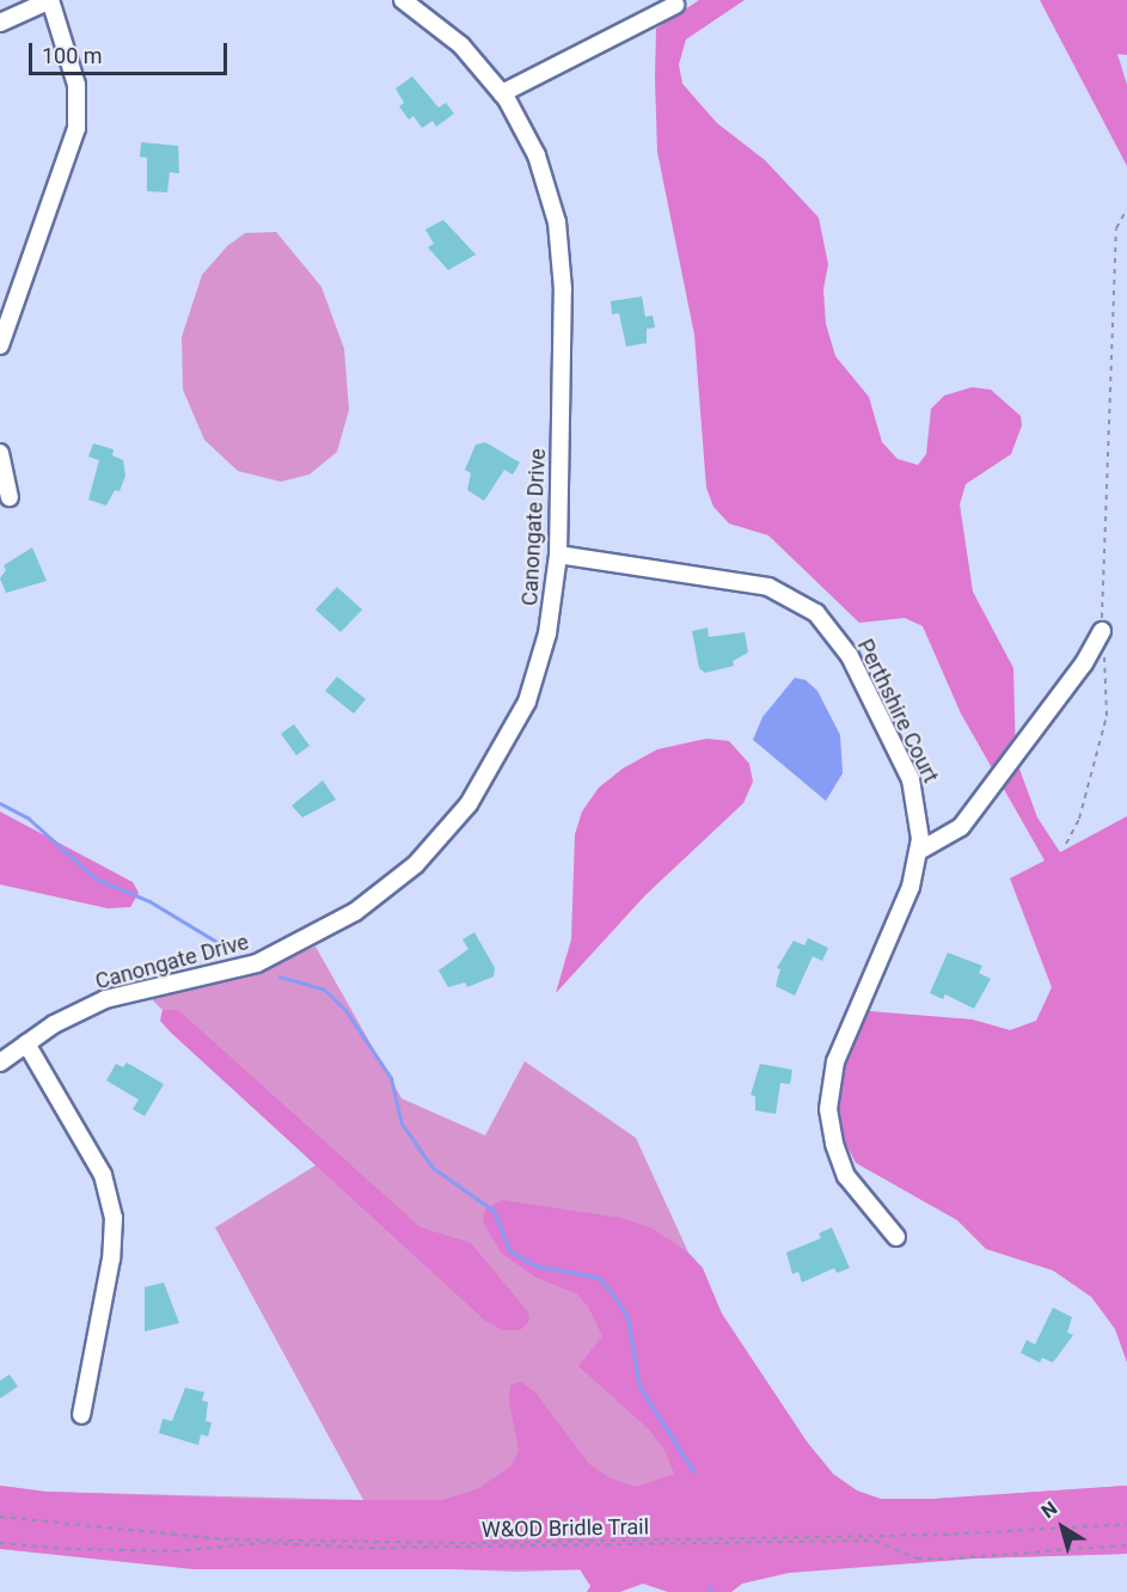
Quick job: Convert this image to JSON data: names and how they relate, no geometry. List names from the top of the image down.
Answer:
{
  "streets": {
    "street": ["Canongate Drive", "Perthshire Court"],
    "path": ["W&OD Bridle Trail"]
  },
  "crossings": [
    ["Canongate Drive", "Perthshire Court"]
  ],
  "scale_bar": "100 m",
  "north": "top left"
}
